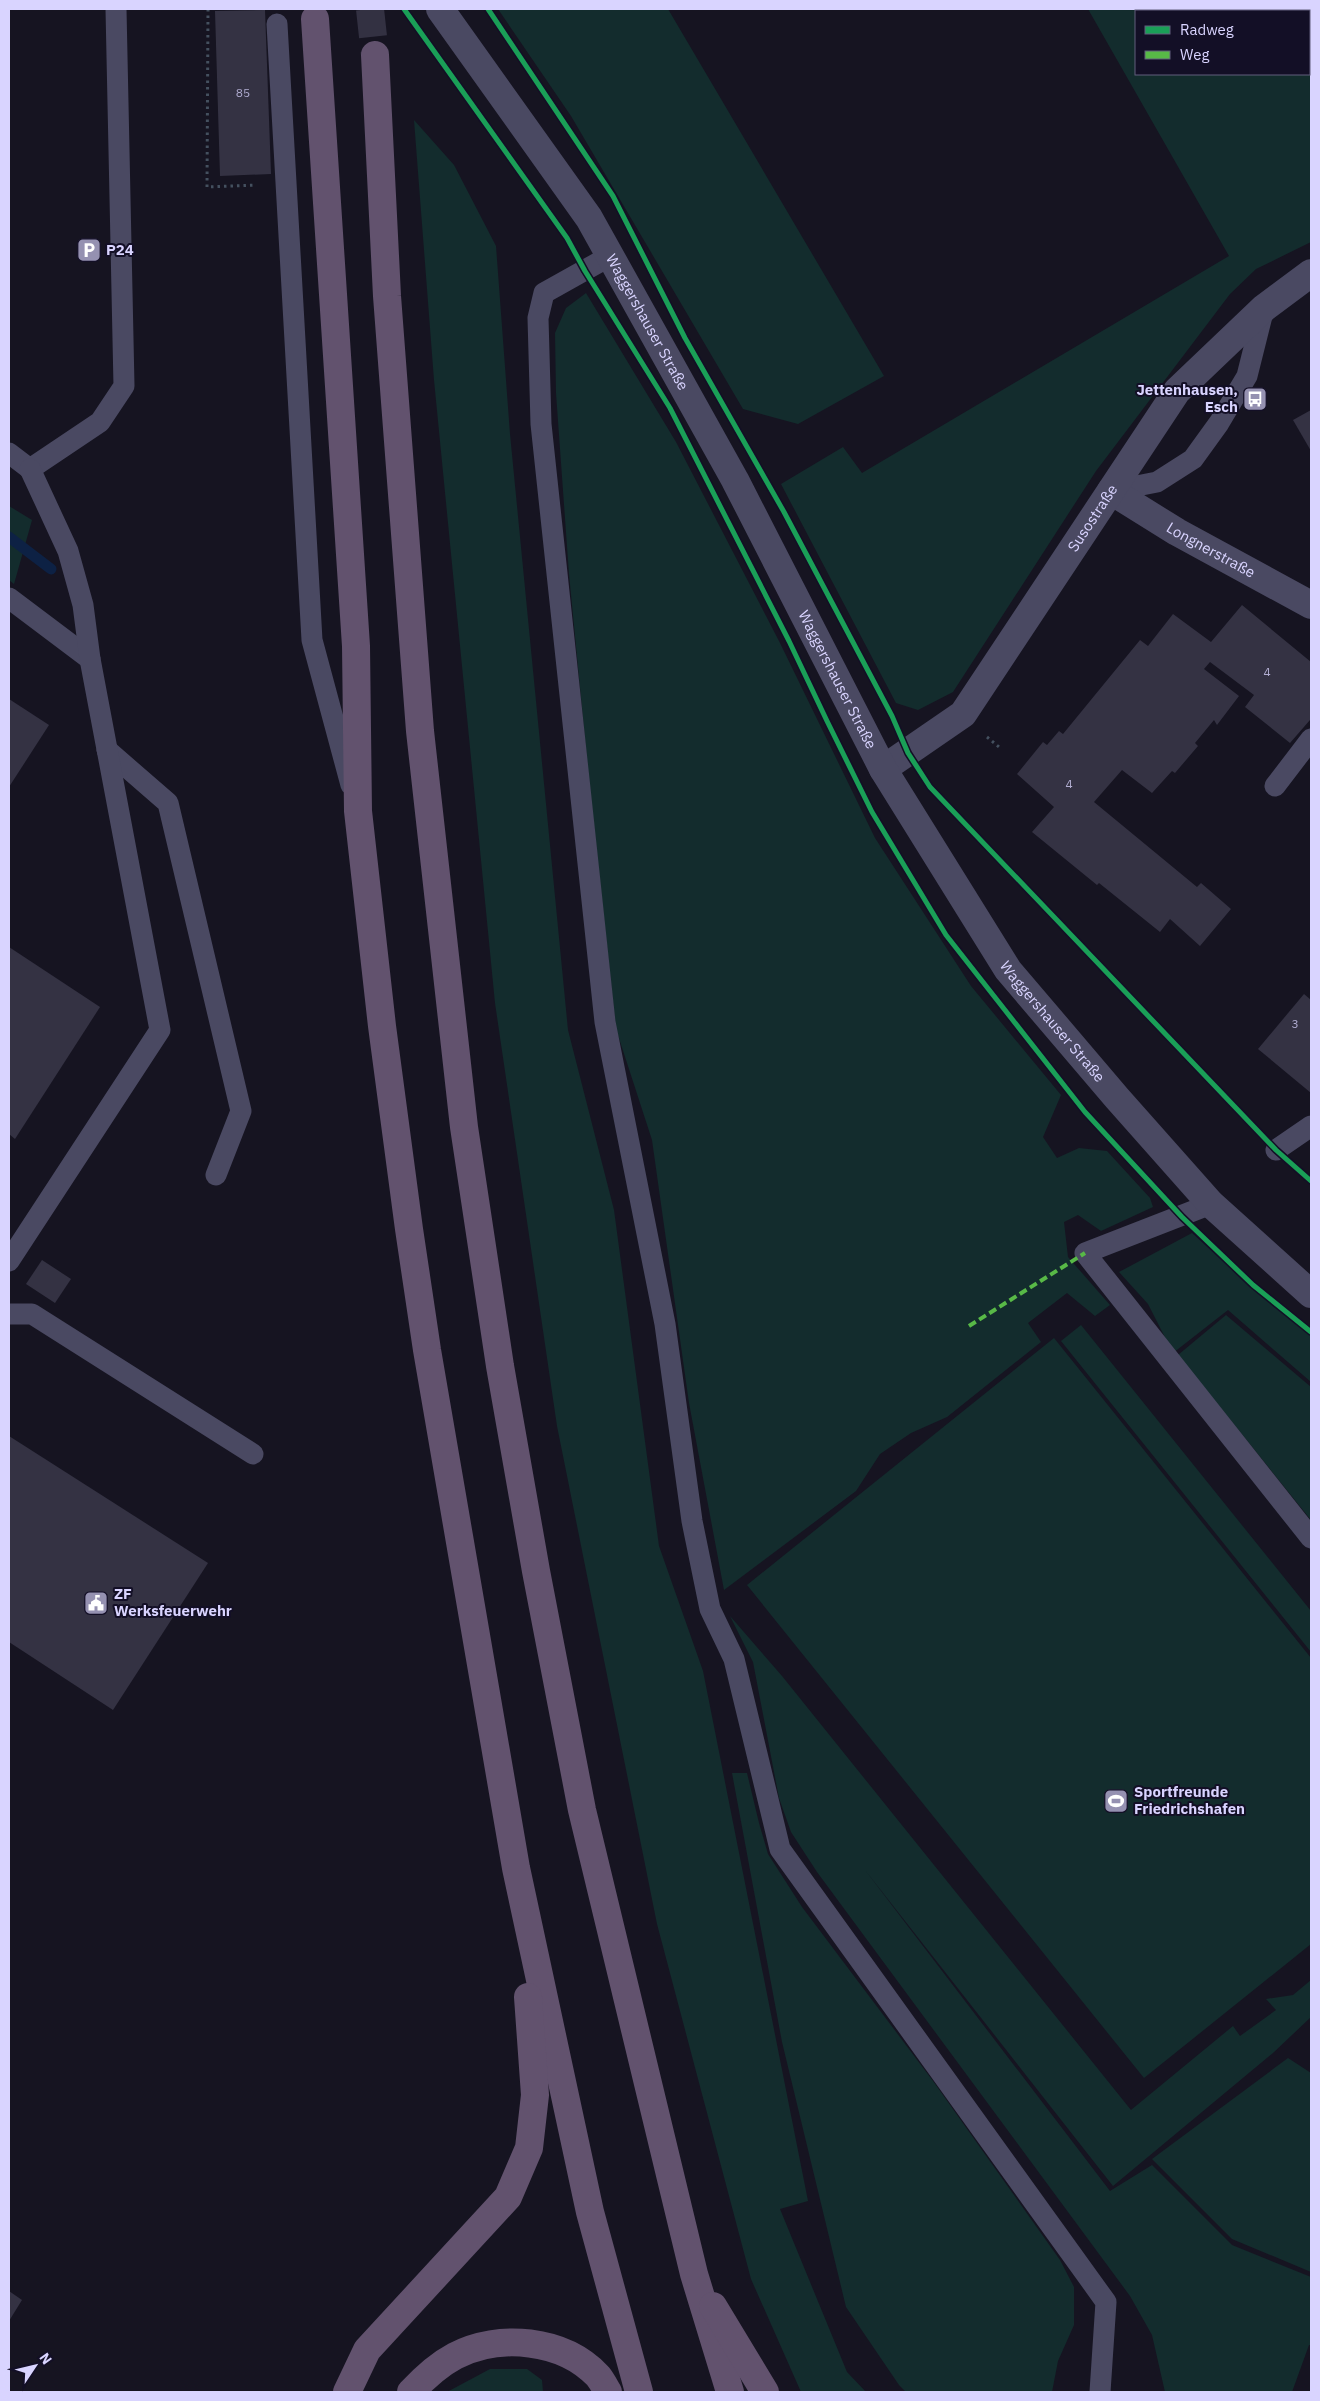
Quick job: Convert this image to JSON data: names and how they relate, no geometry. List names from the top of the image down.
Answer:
{
  "streets": {
    "street": ["Waggershauser Straße", "Susostraße", "Longnerstraße"]
  },
  "crossings": [
    ["Waggershauser Straße", "Susostraße"],
    ["Susostraße", "Longnerstraße"]
  ],
  "places": {
    "parking": ["P24"],
    "bus stop": ["Jettenhausen, Esch"],
    "public building": ["ZF Werksfeuerwehr"],
    "sports": ["Sportfreunde Friedrichshafen"]
  },
  "house_numbers": [
    "85",
    "4",
    "4",
    "3"
  ],
  "legend": ["Radweg", "Weg"],
  "north": "top right"
}
